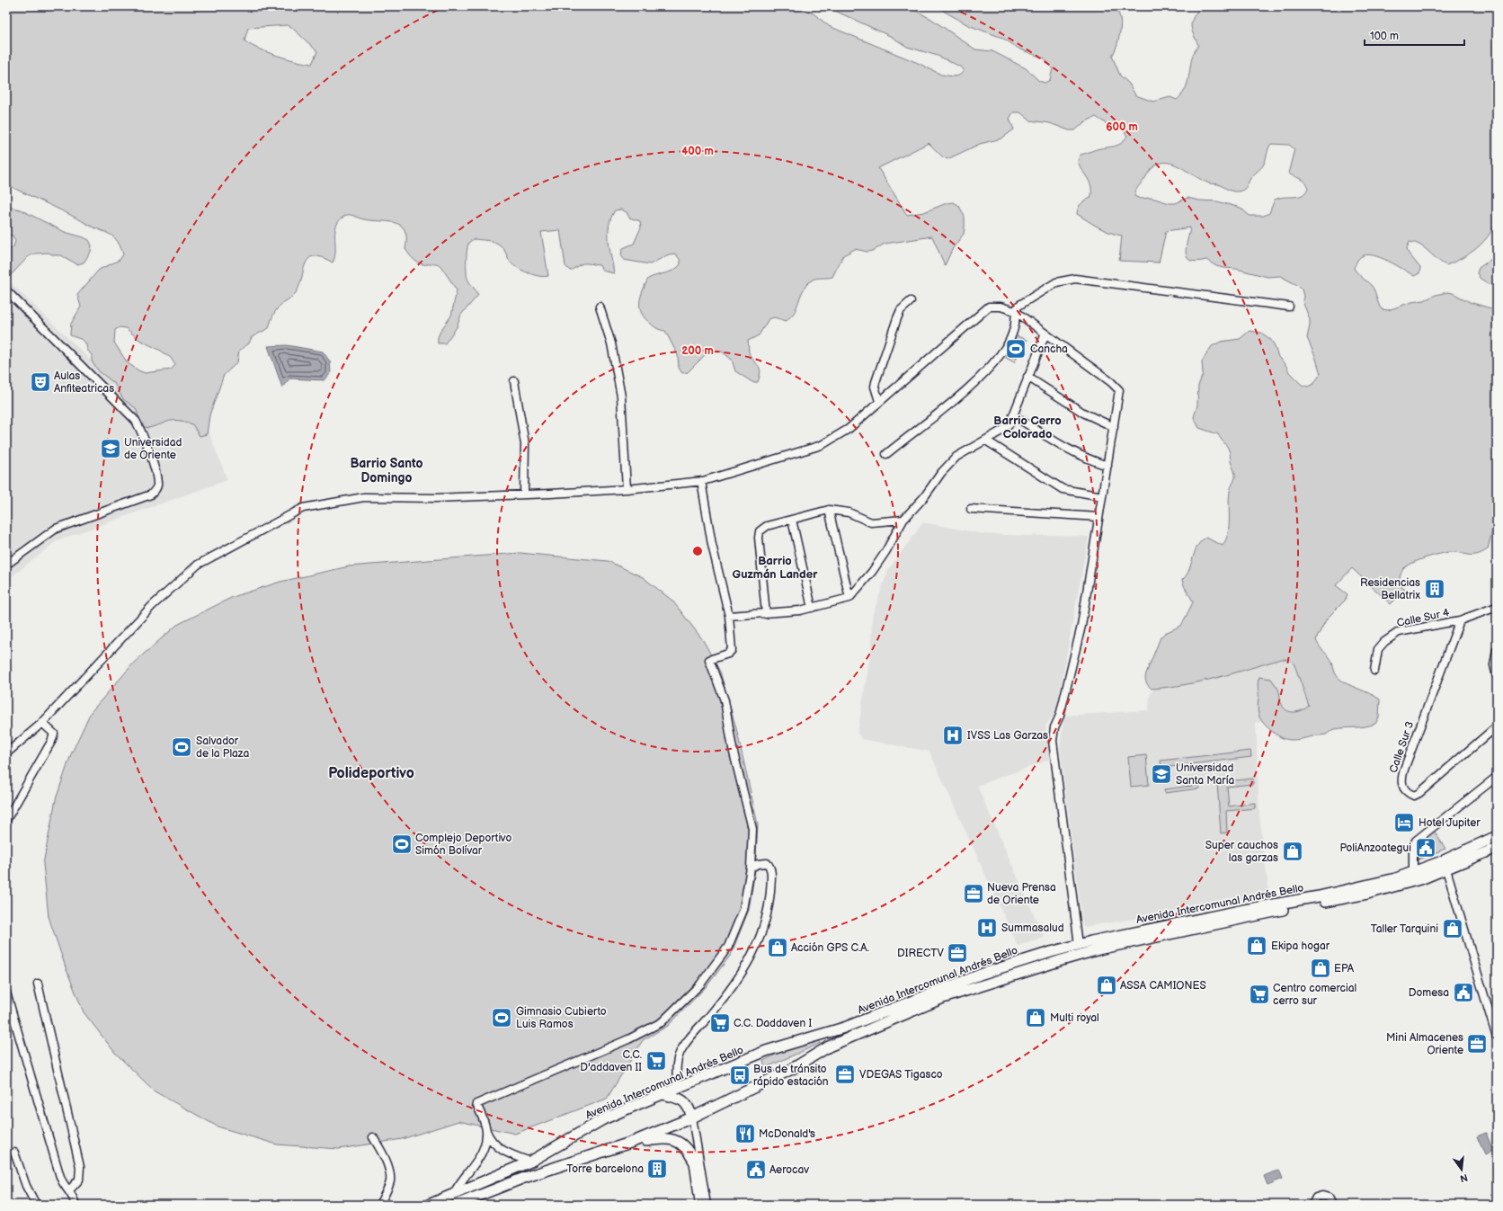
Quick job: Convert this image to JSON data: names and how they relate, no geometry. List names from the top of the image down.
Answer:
{
  "streets": {
    "main road": ["Avenida Intercomunal Andrés Bello"],
    "street": ["Calle Sur 4", "Calle Sur 3"]
  },
  "crossings": [
    ["Calle Sur 4", "Calle Sur 3"]
  ],
  "districts": [
    "Barrio Cerro Colorado",
    "Barrio Santo Domingo",
    "Barrio Guzmán Lander",
    "Polideportivo"
  ],
  "places": {
    "sports": [
      "Cancha",
      "Salvador de la Plaza",
      "Complejo Deportivo Simón Bolívar",
      "Gimnasio Cubierto Luis Ramos"
    ],
    "theatre": ["Aulas Anfiteatricas"],
    "school or university": ["Universidad de Oriente", "Universidad Santa María"],
    "building": ["Residencias Bellatrix", "Torre barcelona"],
    "hospital": ["IVSS Las Garzas", "Summasalud"],
    "hotel": ["Hotel Jupiter"],
    "public building": ["PoliAnzoategui", "Domesa", "Aerocav"],
    "shop": [
      "Super cauchos las garzas",
      "Taller Tarquini",
      "Ekipa hogar",
      "Acción GPS C.A.",
      "EPA",
      "ASSA CAMIONES",
      "Multi royal"
    ],
    "office": [
      "Nueva Prensa de Oriente",
      "DIRECTV",
      "Mini Almacenes Oriente",
      "VDEGAS Tigasco"
    ],
    "supermarket": ["Centro comercial cerro sur", "C.C. Daddaven I", "C.C. D'addaven II"],
    "bus stop": ["Bus de tránsito rápido estación"],
    "restaurant": ["McDonald's"]
  },
  "scale_bar": "100 m",
  "north": "bottom",
  "rings": ["600 m", "400 m", "200 m"]
}
